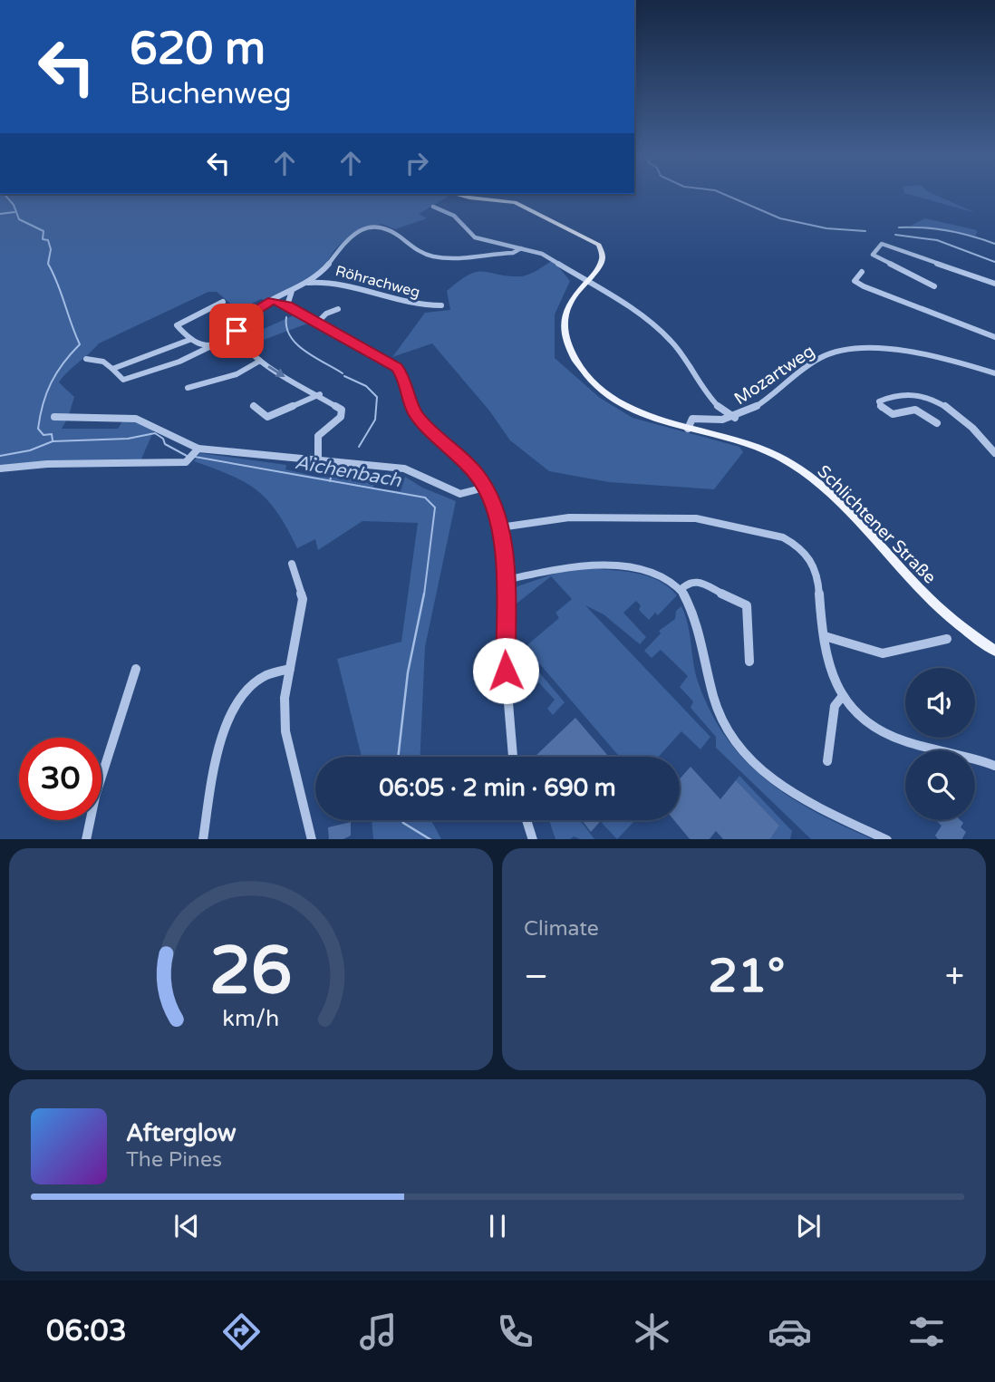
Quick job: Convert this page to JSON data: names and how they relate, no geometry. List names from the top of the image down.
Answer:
{
  "streets": {
    "main road": ["Schlichtener Straße"],
    "street": ["Röhrachweg", "Mozartweg"]
  },
  "crossings": [
    ["Mozartweg", "Schlichtener Straße"]
  ],
  "water": ["Aichenbach"],
  "page": {
    "turn": ["620 m", "Buchenweg"],
    "limit": "30",
    "trip": "06:05 · 2 min · 690 m",
    "tile": "Climate",
    "heat": ["−", "21°", "+"],
    "song": ["Afterglow", "The Pines"],
    "tabs": "06:03",
    "gauge": ["26", "km/h"]
  }
}
